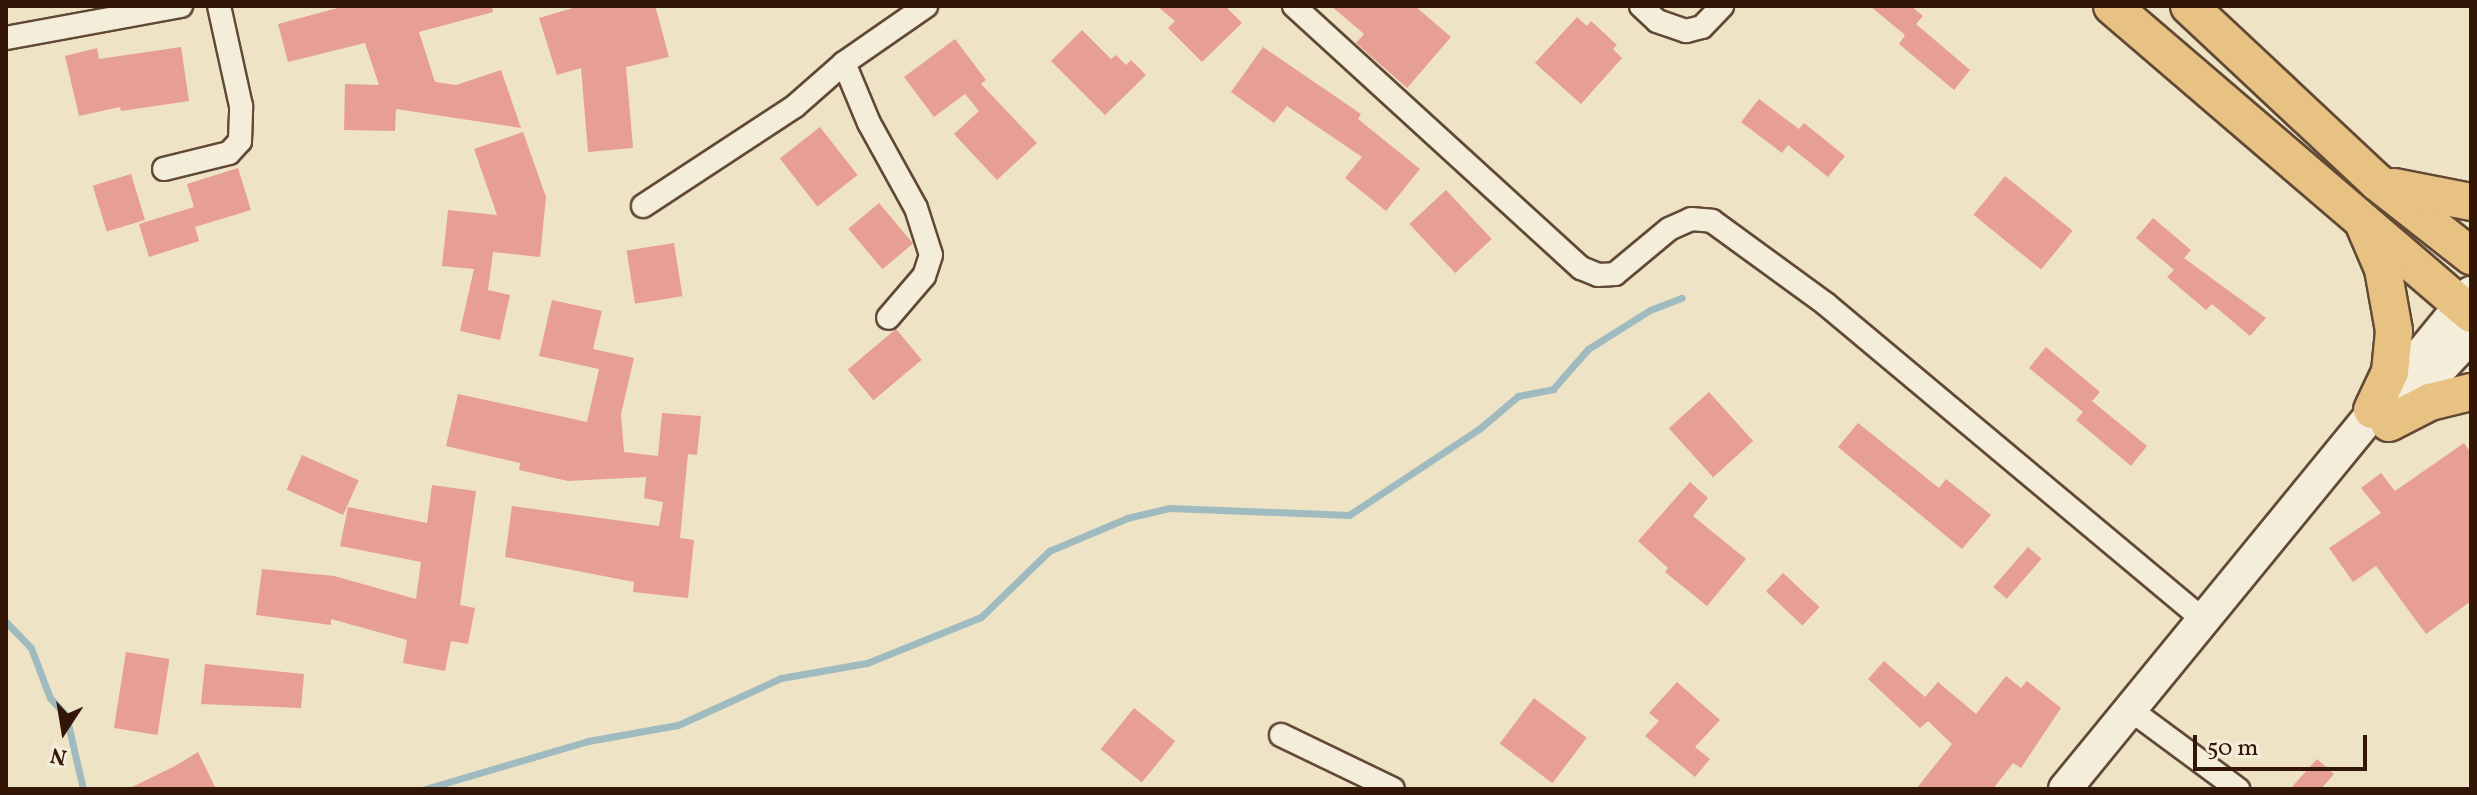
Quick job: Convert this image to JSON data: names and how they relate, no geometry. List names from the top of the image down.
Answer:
{
  "scale_bar": "50 m",
  "north": "bottom"
}
